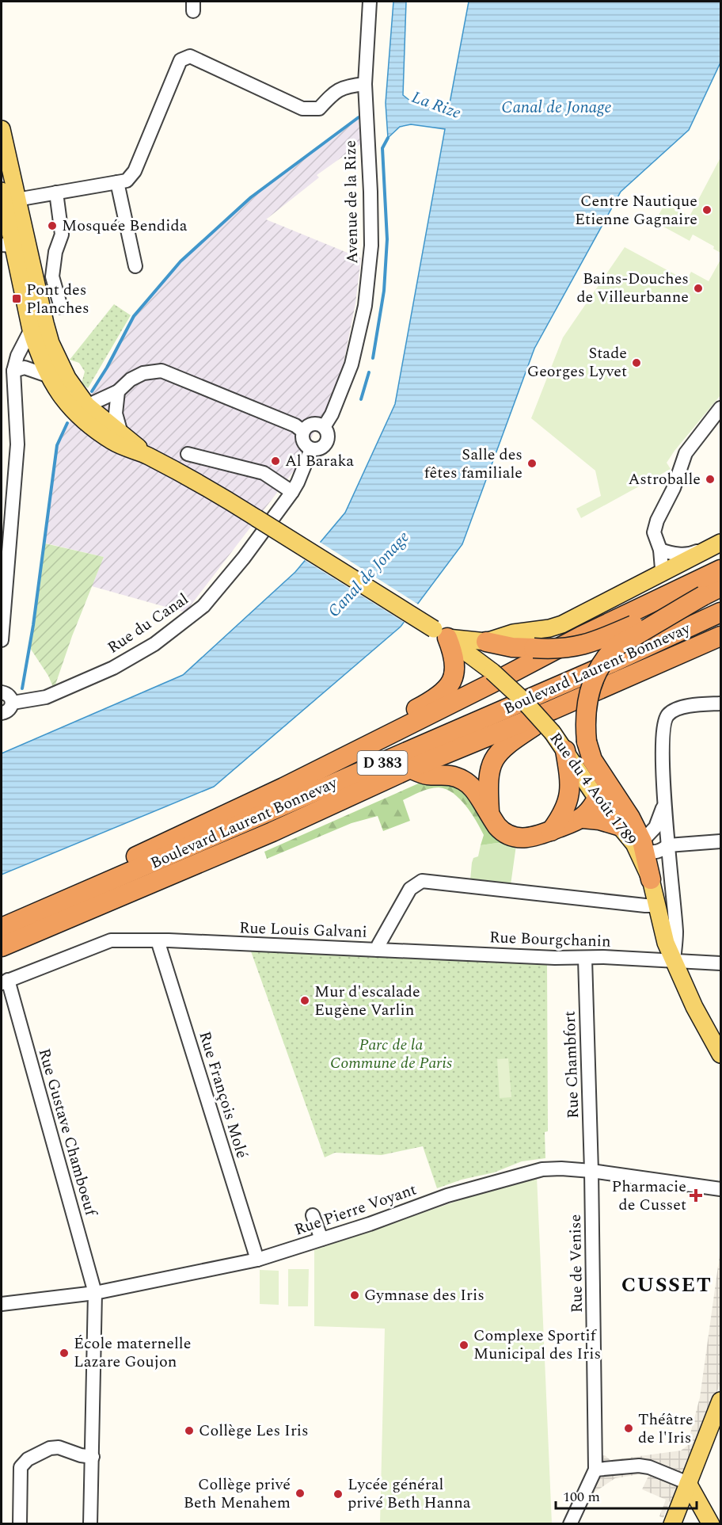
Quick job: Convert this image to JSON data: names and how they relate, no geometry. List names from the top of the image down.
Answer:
{
  "streets": {
    "highway": ["Boulevard Laurent Bonnevay", "D 383"],
    "main road": ["Rue du 4 Août 1789"],
    "street": [
      "Avenue de la Rize",
      "Rue du Canal",
      "Rue Louis Galvani",
      "Rue Bourgchanin",
      "Rue Chambfort",
      "Rue François Molé",
      "Rue Gustave Chamboeuf",
      "Rue Pierre Voyant",
      "Rue de Venise"
    ]
  },
  "crossings": [
    ["Avenue de la Rize", "Rue du Canal"],
    ["Rue du 4 Août 1789", "Rue Louis Galvani"],
    ["Rue du 4 Août 1789", "Rue Bourgchanin"],
    ["Rue Louis Galvani", "Rue Bourgchanin"],
    ["Rue Louis Galvani", "Rue François Molé"],
    ["Rue Louis Galvani", "Rue Gustave Chamboeuf"],
    ["Rue Bourgchanin", "Rue Chambfort"],
    ["Rue Chambfort", "Rue Pierre Voyant"],
    ["Rue Chambfort", "Rue de Venise"],
    ["Rue François Molé", "Rue Pierre Voyant"],
    ["Rue Gustave Chamboeuf", "Rue Pierre Voyant"],
    ["Rue Pierre Voyant", "Rue de Venise"]
  ],
  "districts": ["CUSSET"],
  "water": ["La Rize", "Canal de Jonage"],
  "parks": ["Parc de la Commune de Paris"],
  "places": {
    "other": [
      "Centre Nautique Etienne Gagnaire",
      "Mosquée Bendida",
      "Bains-Douches de Villeurbanne",
      "Stade Georges Lyvet",
      "Al Baraka",
      "Salle des fêtes familiale",
      "Astroballe",
      "Mur d'escalade Eugène Varlin",
      "Gymnase des Iris",
      "Complexe Sportif Municipal des Iris",
      "École maternelle Lazare Goujon",
      "Théâtre de l'Iris",
      "Collège Les Iris",
      "Collège privé Beth Menahem",
      "Lycée général privé Beth Hanna"
    ],
    "transit": ["Pont des Planches"],
    "health": ["Pharmacie de Cusset"]
  },
  "scale_bar": "100 m"
}
